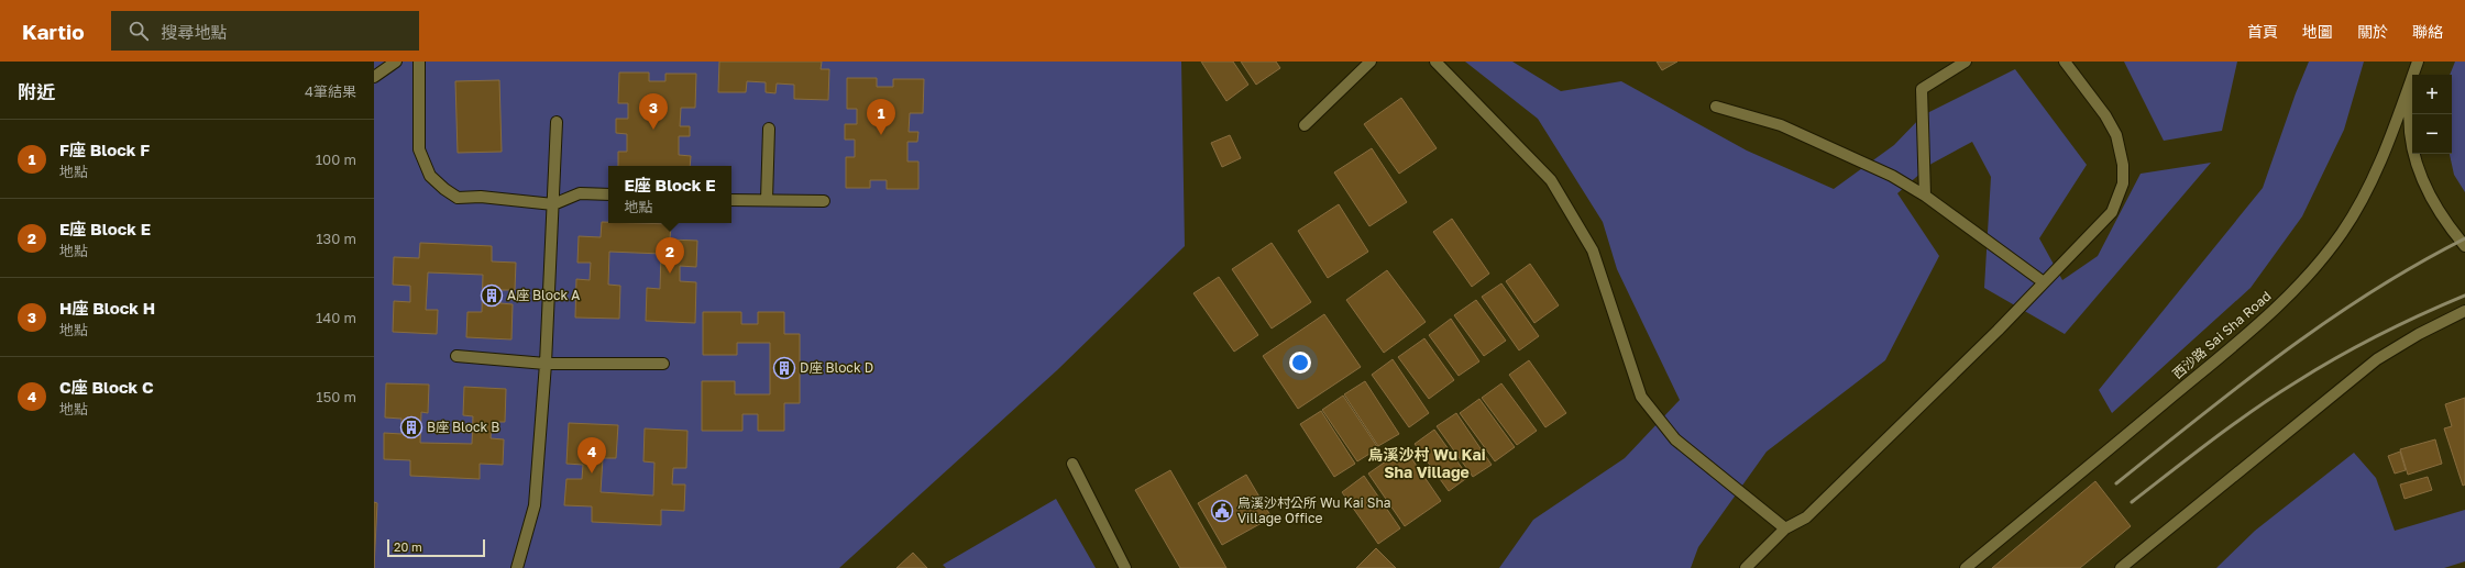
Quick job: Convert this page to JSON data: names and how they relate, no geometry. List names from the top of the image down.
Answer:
{
  "streets": {
    "street": ["西沙路 Sai Sha Road"]
  },
  "districts": ["烏溪沙村 Wu Kai Sha Village"],
  "places": {
    "building": ["A座 Block A", "D座 Block D", "B座 Block B"],
    "public building": ["烏溪沙村公所 Wu Kai Sha Village Office"]
  },
  "scale_bar": "20 m",
  "page": {
    "header": "Kartio",
    "search": "搜尋地點",
    "nav": [
      "首頁",
      "地圖",
      "關於",
      "聯絡"
    ],
    "heading": ["附近", "4筆結果"],
    "map_buttons": ["+", "−"],
    "pins": [
      "3",
      "1",
      "2",
      "4"
    ],
    "list": [
      {
        "mark": "1",
        "name": "F座 Block F",
        "note": "地點",
        "value": "100 m"
      },
      {
        "mark": "2",
        "name": "E座 Block E",
        "note": "地點",
        "value": "130 m"
      },
      {
        "mark": "3",
        "name": "H座 Block H",
        "note": "地點",
        "value": "140 m"
      },
      {
        "mark": "4",
        "name": "C座 Block C",
        "note": "地點",
        "value": "150 m"
      }
    ],
    "popup": ["E座 Block E", "地點"],
    "scale": "20 m"
  }
}
